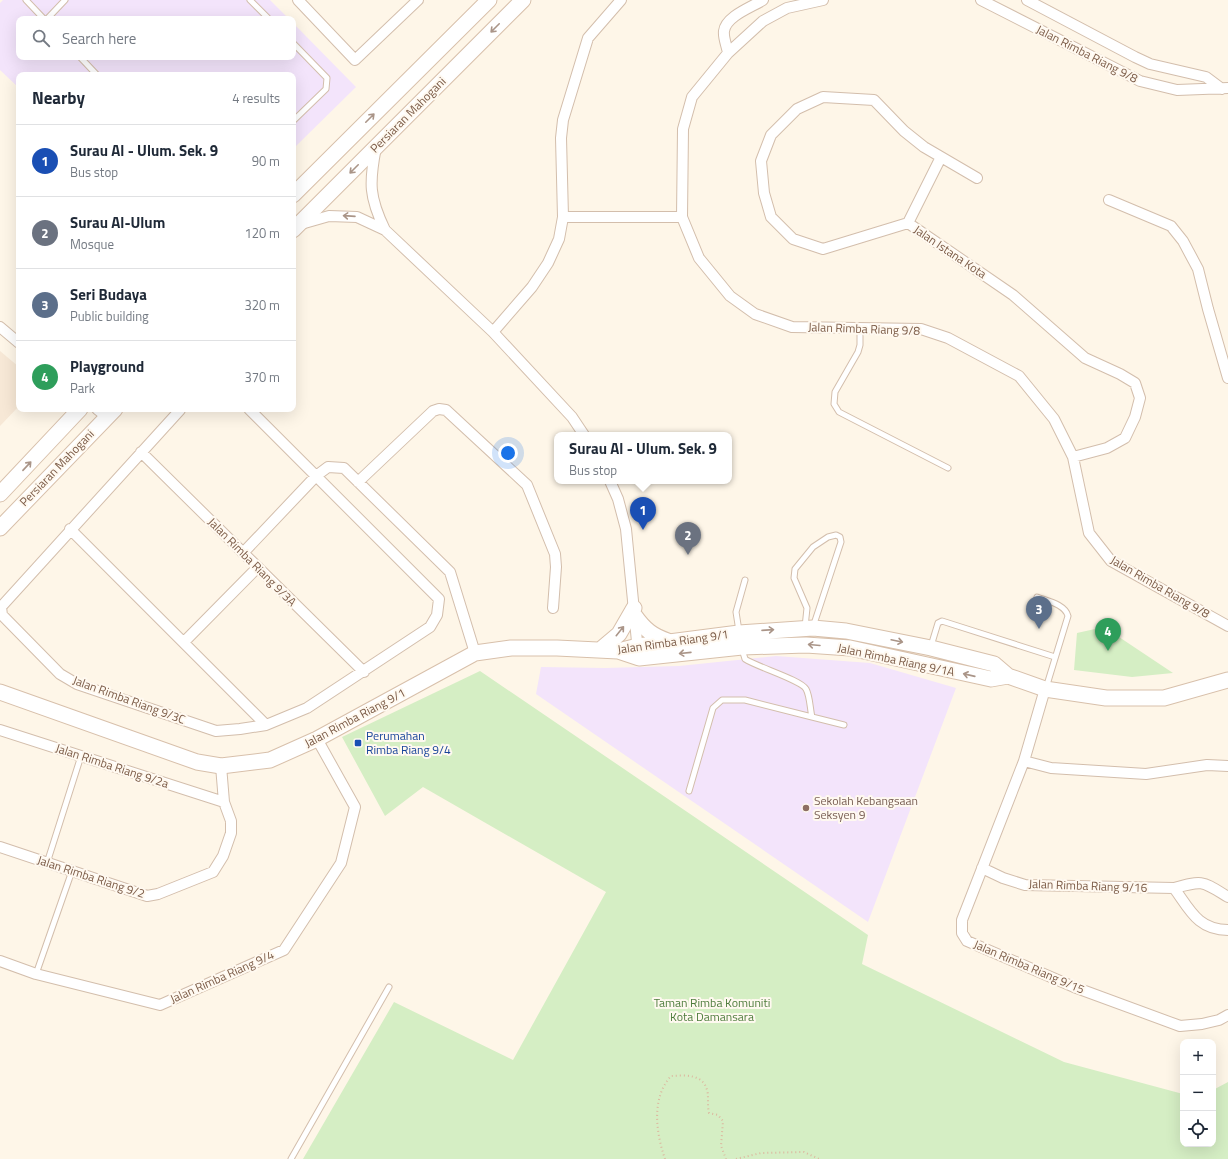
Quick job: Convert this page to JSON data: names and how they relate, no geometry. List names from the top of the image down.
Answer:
{
  "streets": {
    "street": [
      "Jalan Rimba Riang 9/8",
      "Persiaran Mahogani",
      "Jalan Istana Kota",
      "Jalan Rimba Riang 9/3A",
      "Jalan Rimba Riang 9/1",
      "Jalan Rimba Riang 9/1A",
      "Jalan Rimba Riang 9/3C",
      "Jalan Rimba Riang 9/2a",
      "Jalan Rimba Riang 9/2",
      "Jalan Rimba Riang 9/16",
      "Jalan Rimba Riang 9/15",
      "Jalan Rimba Riang 9/4"
    ]
  },
  "crossings": [
    ["Jalan Rimba Riang 9/8", "Jalan Istana Kota"],
    ["Jalan Rimba Riang 9/1", "Jalan Rimba Riang 9/1A"],
    ["Jalan Rimba Riang 9/1", "Jalan Rimba Riang 9/2"],
    ["Jalan Rimba Riang 9/1", "Jalan Rimba Riang 9/15"],
    ["Jalan Rimba Riang 9/1", "Jalan Rimba Riang 9/4"],
    ["Jalan Rimba Riang 9/2a", "Jalan Rimba Riang 9/2"],
    ["Jalan Rimba Riang 9/16", "Jalan Rimba Riang 9/15"]
  ],
  "one_way": ["Jalan Rimba Riang 9/1A"],
  "parks": ["Taman Rimba Komuniti Kota Damansara"],
  "places": {
    "transit": ["Perumahan Rimba Riang 9/4"],
    "other": ["Sekolah Kebangsaan Seksyen 9"]
  },
  "page": {
    "search": "Search here",
    "heading": ["Nearby", "4 results"],
    "list": [
      {
        "mark": "1",
        "name": "Surau Al - Ulum. Sek. 9",
        "note": "Bus stop",
        "value": "90 m"
      },
      {
        "mark": "2",
        "name": "Surau Al-Ulum",
        "note": "Mosque",
        "value": "120 m"
      },
      {
        "mark": "3",
        "name": "Seri Budaya",
        "note": "Public building",
        "value": "320 m"
      },
      {
        "mark": "4",
        "name": "Playground",
        "note": "Park",
        "value": "370 m"
      }
    ],
    "popup": ["Surau Al - Ulum. Sek. 9", "Bus stop"],
    "pins": [
      "1",
      "2",
      "3",
      "4"
    ],
    "map_buttons": ["+", "−"]
  }
}
